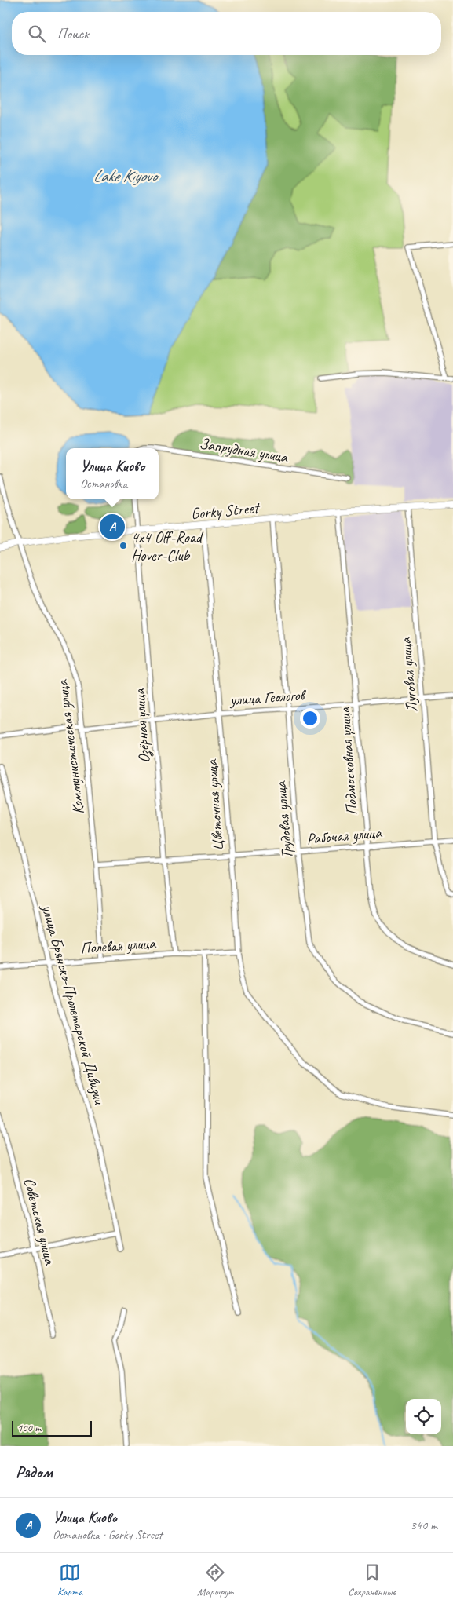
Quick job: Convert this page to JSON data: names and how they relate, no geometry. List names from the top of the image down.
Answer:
{
  "streets": {
    "street": [
      "Запрудная улица",
      "Gorky Street",
      "Луговая улица",
      "улица Геологов",
      "Озёрная улица",
      "Коммунистическая улица",
      "Подмосковная улица",
      "Цветочная улица",
      "Трудовая улица",
      "Рабочая улица",
      "Полевая улица",
      "улица Брянско-Пролетарской Дивизии",
      "Советская улица"
    ]
  },
  "crossings": [
    ["Gorky Street", "Луговая улица"],
    ["Gorky Street", "Озёрная улица"],
    ["Gorky Street", "Коммунистическая улица"],
    ["Gorky Street", "Подмосковная улица"],
    ["Gorky Street", "Цветочная улица"],
    ["Gorky Street", "Трудовая улица"],
    ["Луговая улица", "улица Геологов"],
    ["Луговая улица", "Рабочая улица"],
    ["улица Геологов", "Озёрная улица"],
    ["улица Геологов", "Коммунистическая улица"],
    ["улица Геологов", "Подмосковная улица"],
    ["улица Геологов", "Цветочная улица"],
    ["улица Геологов", "Трудовая улица"],
    ["Озёрная улица", "Рабочая улица"],
    ["Озёрная улица", "Полевая улица"],
    ["Коммунистическая улица", "Рабочая улица"],
    ["Коммунистическая улица", "Полевая улица"],
    ["Подмосковная улица", "Рабочая улица"],
    ["Цветочная улица", "Рабочая улица"],
    ["Цветочная улица", "Полевая улица"],
    ["Трудовая улица", "Рабочая улица"],
    ["Полевая улица", "улица Брянско-Пролетарской Дивизии"]
  ],
  "water": ["Lake Kiyovo"],
  "places": ["4x4 Off-Road Hover-Club"],
  "scale_bar": "100 m",
  "page": {
    "search": "Поиск",
    "popup": ["Улица Киово", "Остановка"],
    "pins": "A",
    "scale": "100 m",
    "heading": "Рядом",
    "list": [
      {
        "mark": "A",
        "name": "Улица Киово",
        "note": "Остановка · Gorky Street",
        "value": "340 m"
      }
    ],
    "nav": ["Карта", "Маршрут", "Сохранённые"]
  }
}
